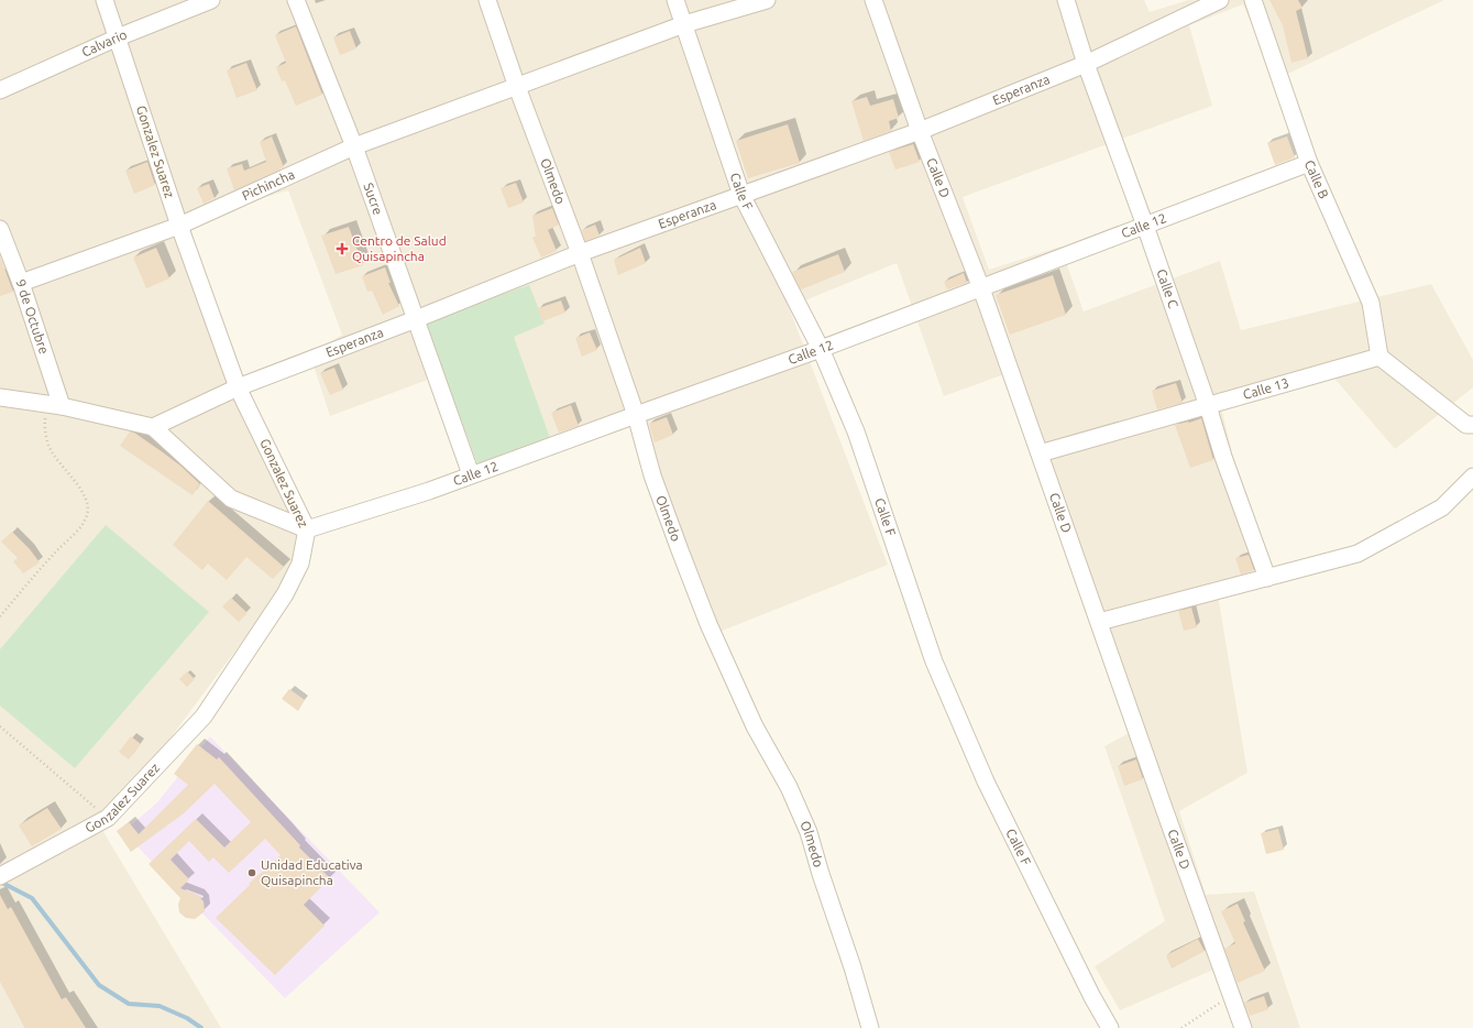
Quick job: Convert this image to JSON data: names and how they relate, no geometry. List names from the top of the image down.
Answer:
{
  "streets": {
    "street": [
      "Calvario",
      "Esperanza",
      "Gonzalez Suarez",
      "Calle D",
      "Calle B",
      "Olmedo",
      "Pichincha",
      "Calle F",
      "Sucre",
      "Calle 12",
      "Calle C",
      "9 de Octubre",
      "Calle 13"
    ]
  },
  "crossings": [
    ["Calvario", "Gonzalez Suarez"],
    ["Esperanza", "Gonzalez Suarez"],
    ["Esperanza", "Calle D"],
    ["Esperanza", "Olmedo"],
    ["Esperanza", "Calle F"],
    ["Esperanza", "Sucre"],
    ["Esperanza", "Calle C"],
    ["Gonzalez Suarez", "Pichincha"],
    ["Gonzalez Suarez", "Calle 12"],
    ["Calle D", "Calle 12"],
    ["Calle D", "Calle 13"],
    ["Calle B", "Calle 12"],
    ["Calle B", "Calle 13"],
    ["Olmedo", "Pichincha"],
    ["Olmedo", "Calle 12"],
    ["Pichincha", "Calle F"],
    ["Pichincha", "Sucre"],
    ["Pichincha", "9 de Octubre"],
    ["Calle F", "Calle 12"],
    ["Sucre", "Calle 12"],
    ["Calle 12", "Calle C"],
    ["Calle C", "Calle 13"]
  ],
  "places": {
    "health": ["Centro de Salud Quisapincha"],
    "other": ["Unidad Educativa Quisapincha"]
  }
}
